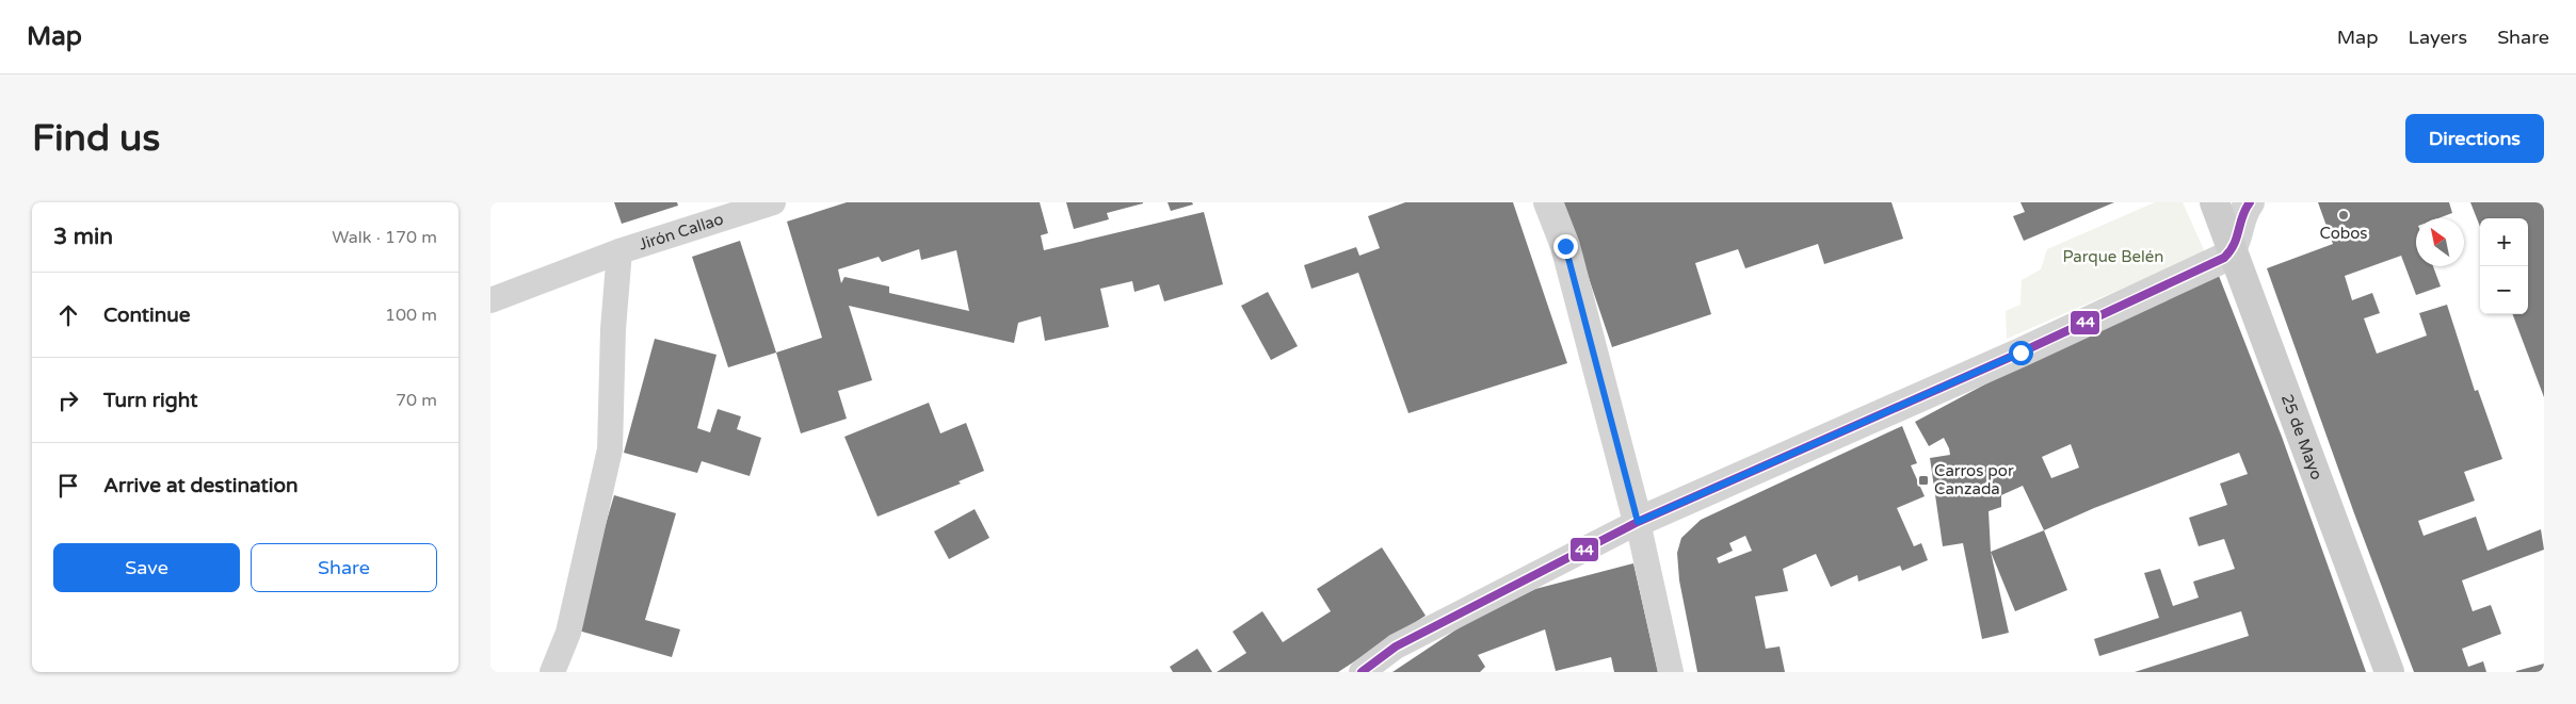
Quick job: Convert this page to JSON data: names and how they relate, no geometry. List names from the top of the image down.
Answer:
{
  "streets": {
    "main road": ["25 de Mayo"],
    "street": ["Jirón Callao"]
  },
  "parks": ["Parque Belén"],
  "places": {
    "other": ["Cobos"],
    "transit": ["Carros por Canzada"]
  },
  "lines": ["transit line 44"],
  "north": "top left",
  "page": {
    "header": "Map",
    "nav": ["Map", "Layers", "Share"],
    "buttons": [
      "Directions",
      ["Save", "Share"]
    ],
    "title": "Find us",
    "heading": ["3 min", "Walk · 170 m"],
    "map_buttons": ["+", "−"],
    "list": [
      ["Continue", "100 m"],
      ["Turn right", "70 m"],
      "Arrive at destination"
    ]
  }
}
